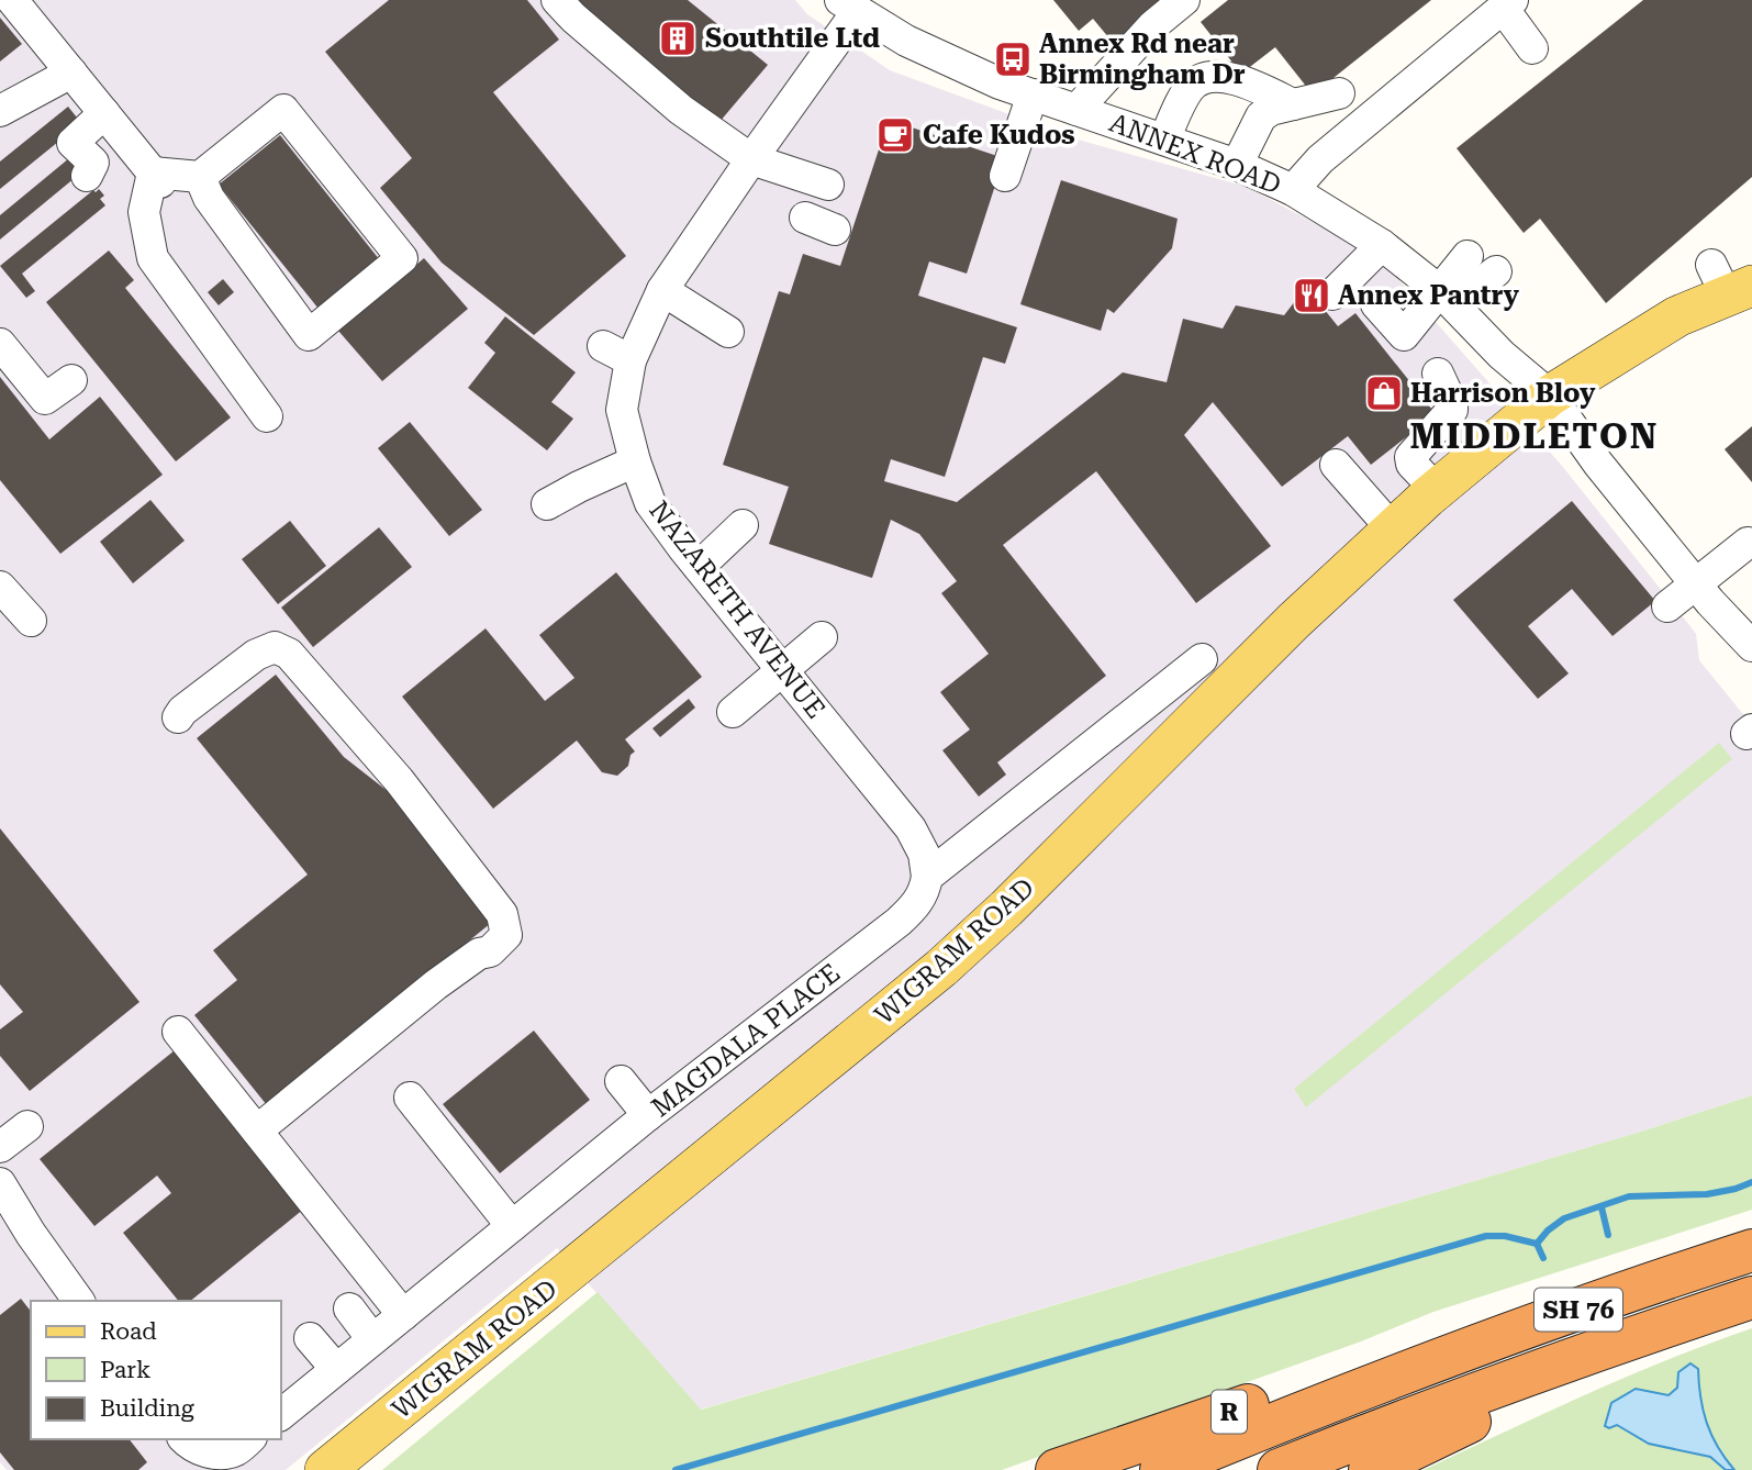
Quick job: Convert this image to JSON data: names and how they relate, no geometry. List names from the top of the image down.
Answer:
{
  "streets": {
    "highway": ["SH 76", "R"],
    "main road": ["WIGRAM ROAD"],
    "street": ["ANNEX ROAD", "NAZARETH AVENUE", "MAGDALA PLACE"]
  },
  "crossings": [
    ["ANNEX ROAD", "NAZARETH AVENUE"],
    ["ANNEX ROAD", "WIGRAM ROAD"],
    ["NAZARETH AVENUE", "MAGDALA PLACE"],
    ["SH 76", "R"]
  ],
  "districts": ["MIDDLETON"],
  "places": {
    "building": ["Southtile Ltd"],
    "bus stop": ["Annex Rd near Birmingham Dr"],
    "cafe": ["Cafe Kudos"],
    "restaurant": ["Annex Pantry"],
    "shop": ["Harrison Bloy"]
  },
  "legend": ["Road", "Park", "Building"]
}
